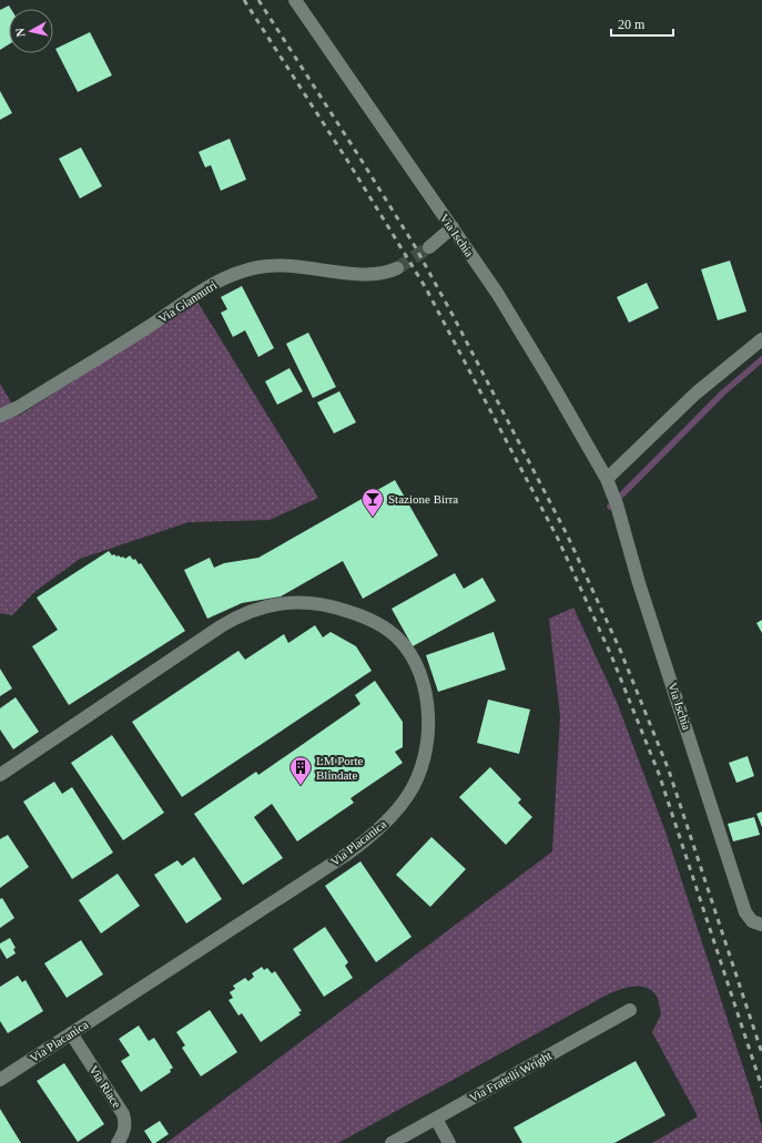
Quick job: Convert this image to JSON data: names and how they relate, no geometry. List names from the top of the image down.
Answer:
{
  "streets": {
    "street": [
      "Via Ischia",
      "Via Giannutri",
      "Via Placanica",
      "Via Fratelli Wright",
      "Via Riace"
    ]
  },
  "crossings": [
    ["Via Placanica", "Via Riace"]
  ],
  "places": {
    "bar": ["Stazione Birra"],
    "building": ["LM Porte Blindate"]
  },
  "scale_bar": "20 m",
  "north": "left"
}
